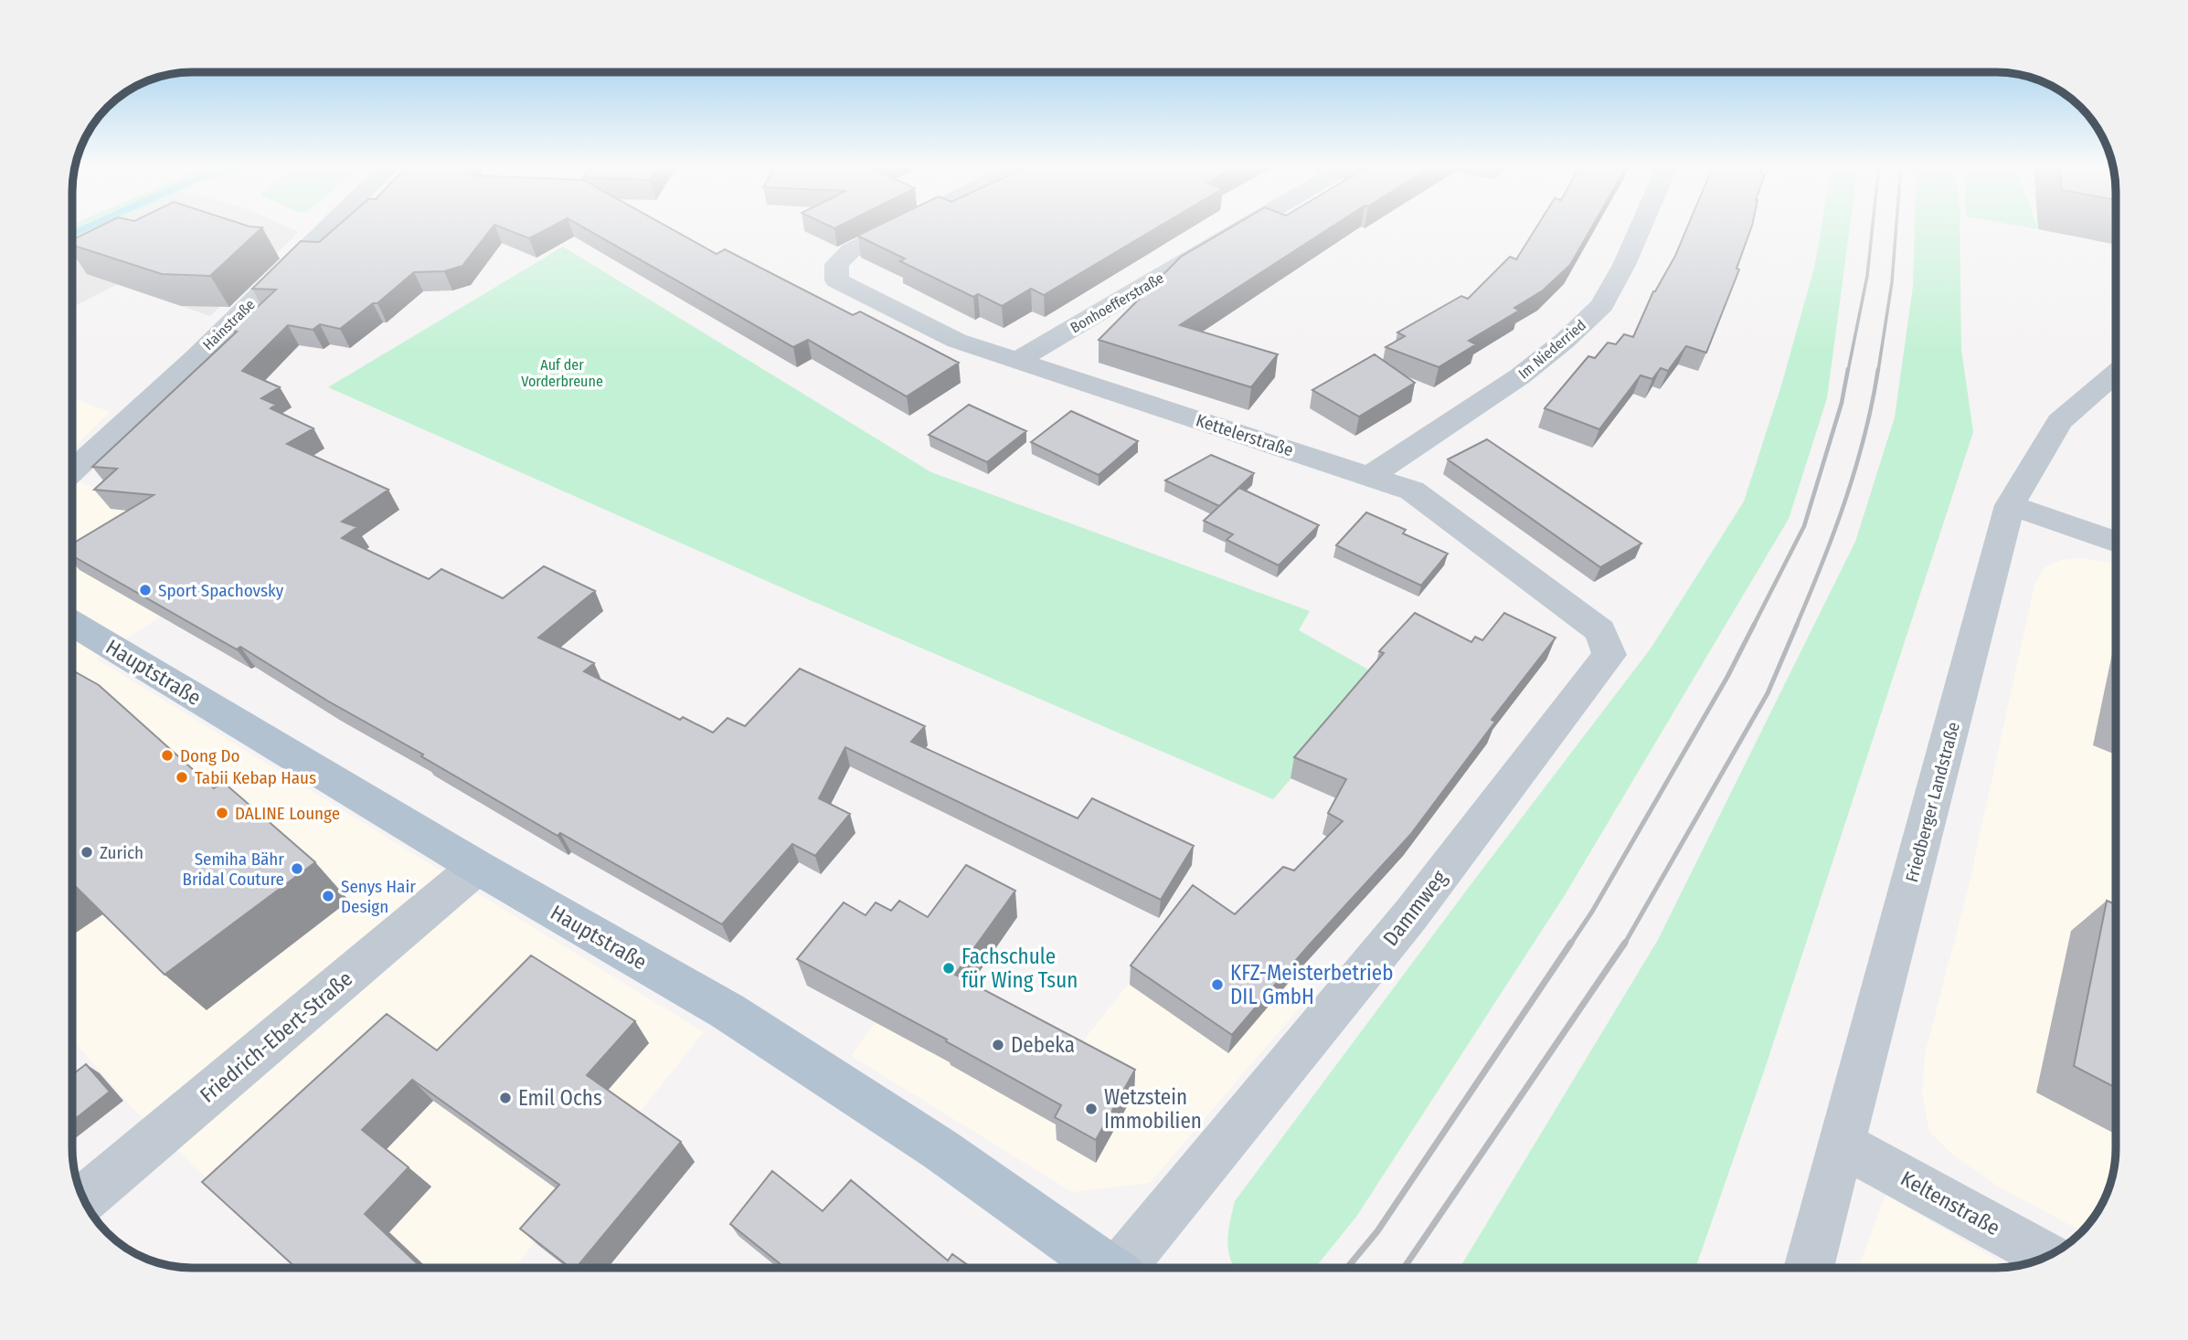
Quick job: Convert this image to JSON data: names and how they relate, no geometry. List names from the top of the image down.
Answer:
{
  "streets": {
    "main road": ["Hauptstraße"],
    "street": [
      "Bonhoefferstraße",
      "Hainstraße",
      "Im Niederried",
      "Kettelerstraße",
      "Friedberger Landstraße",
      "Dammweg",
      "Friedrich-Ebert-Straße",
      "Keltenstraße"
    ]
  },
  "crossings": [
    ["Bonhoefferstraße", "Kettelerstraße"],
    ["Im Niederried", "Kettelerstraße"],
    ["Kettelerstraße", "Dammweg"],
    ["Hauptstraße", "Friedrich-Ebert-Straße"],
    ["Friedberger Landstraße", "Keltenstraße"]
  ],
  "parks": ["Auf der Vorderbreune"],
  "places": [
    "Sport Spachovsky",
    "Dong Do",
    "Tabii Kebap Haus",
    "DALINE Lounge",
    "Zurich",
    "Semiha Bähr Bridal Couture",
    "Senys Hair Design",
    "Fachschule für Wing Tsun",
    "KFZ-Meisterbetrieb DIL GmbH",
    "Debeka",
    "Emil Ochs",
    "Wetzstein Immobilien"
  ]
}
